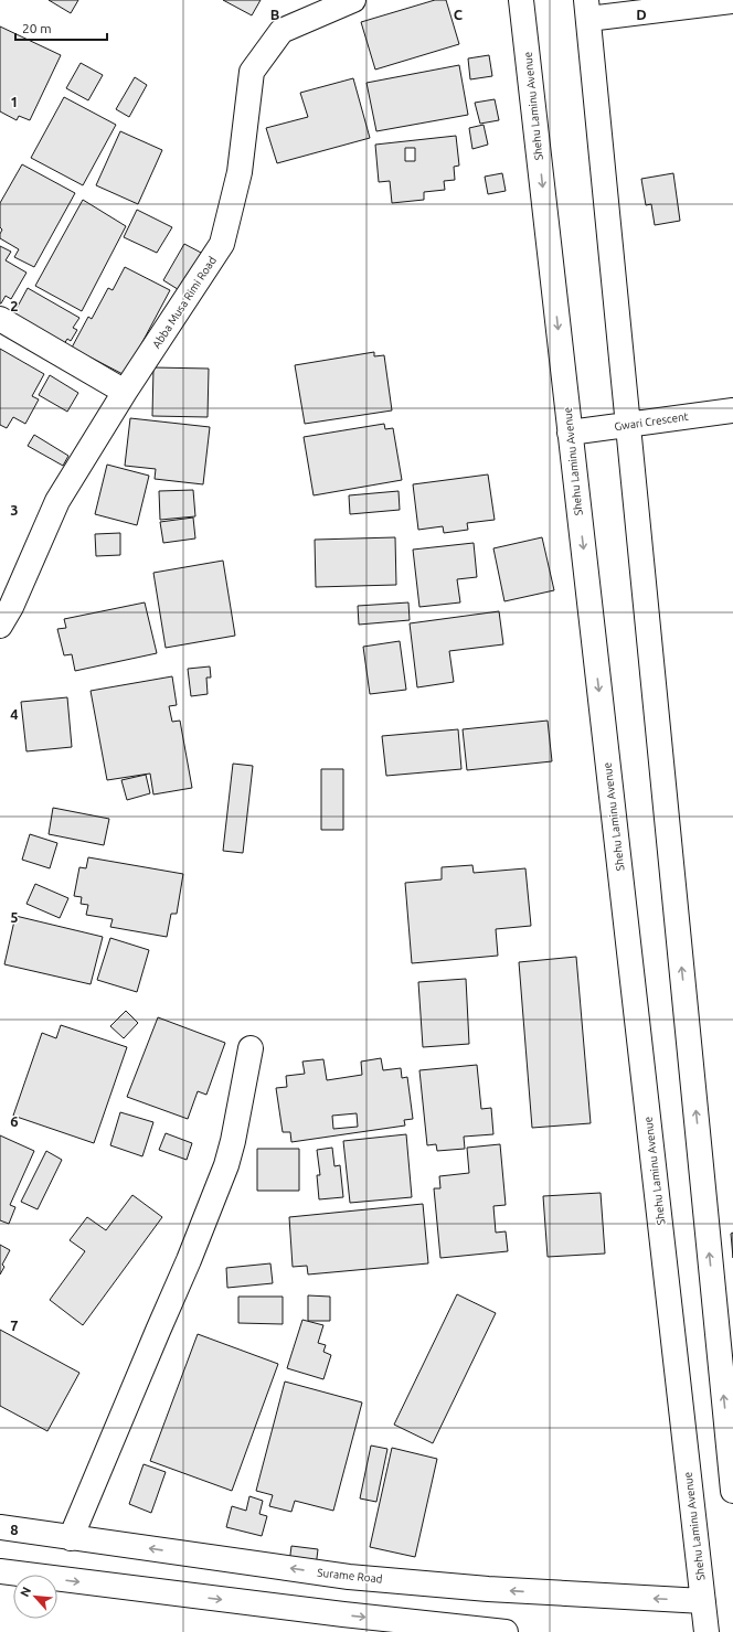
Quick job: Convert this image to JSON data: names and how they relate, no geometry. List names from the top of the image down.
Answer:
{
  "streets": {
    "street": [
      "Shehu Laminu Avenue",
      "Abba Musa Rimi Road",
      "Gwari Crescent",
      "Surame Road"
    ]
  },
  "crossings": [
    ["Shehu Laminu Avenue", "Gwari Crescent"],
    ["Shehu Laminu Avenue", "Surame Road"]
  ],
  "scale_bar": "20 m",
  "north": "top left",
  "grid": {
    "columns": ["B", "C", "D"],
    "rows": [
      "1",
      "2",
      "3",
      "4",
      "5",
      "6",
      "7",
      "8"
    ]
  }
}
